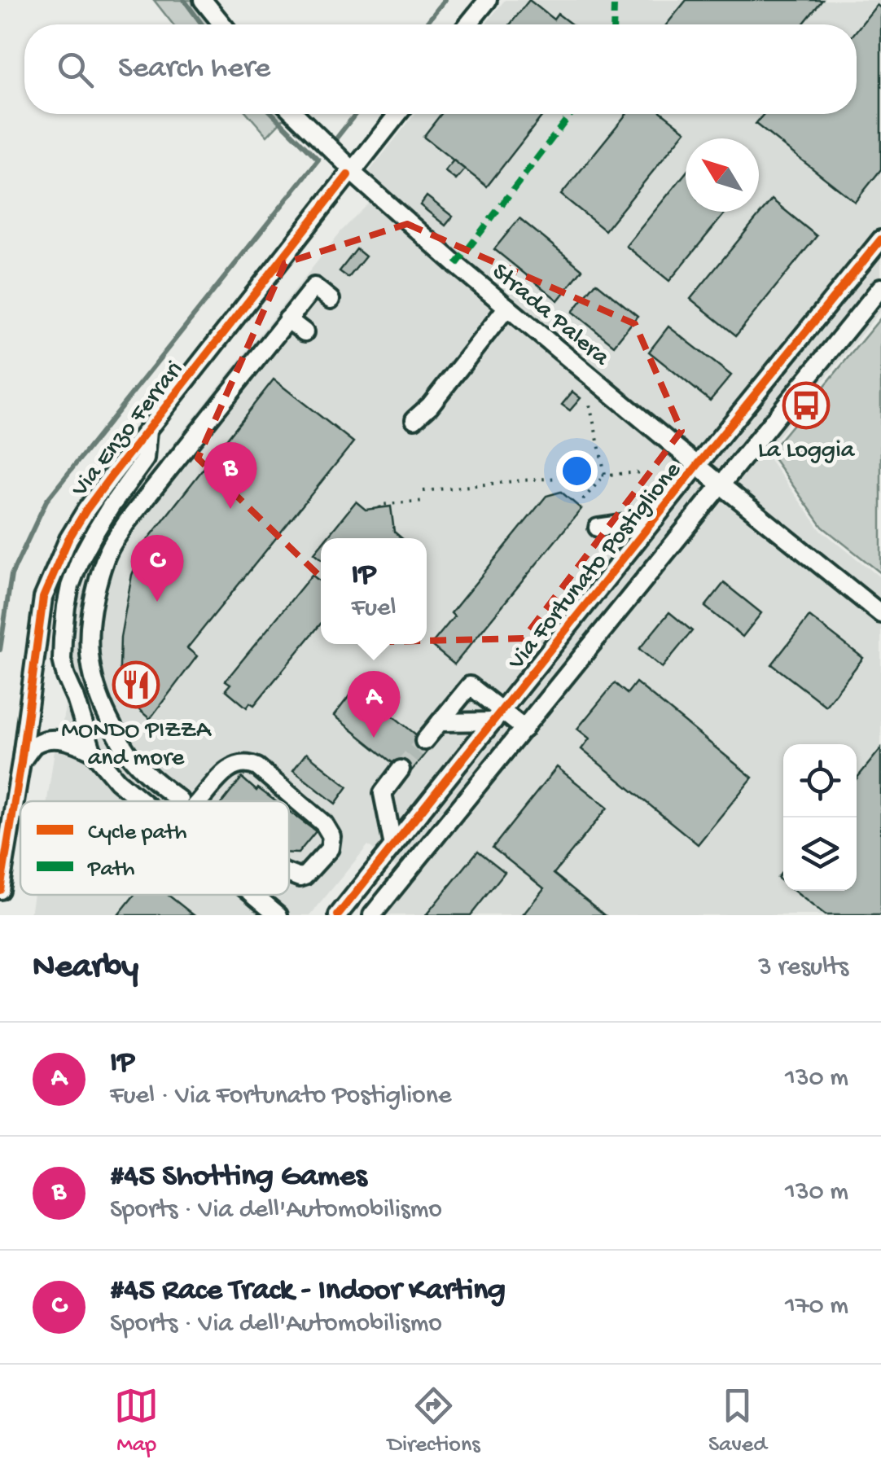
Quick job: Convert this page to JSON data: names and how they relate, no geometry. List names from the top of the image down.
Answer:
{
  "streets": {
    "street": ["Strada Palera", "Via Enzo Ferrari", "Via Fortunato Postiglione"]
  },
  "crossings": [
    ["Strada Palera", "Via Enzo Ferrari"],
    ["Strada Palera", "Via Fortunato Postiglione"]
  ],
  "places": {
    "bus stop": ["La Loggia"],
    "restaurant": ["MONDO PIZZA and more"]
  },
  "legend": ["Cycle path", "Path"],
  "north": "top left",
  "page": {
    "search": "Search here",
    "pins": ["B", "C", "A"],
    "popup": ["IP", "Fuel"],
    "heading": ["Nearby", "3 results"],
    "list": [
      {
        "mark": "A",
        "name": "IP",
        "note": "Fuel · Via Fortunato Postiglione",
        "value": "130 m"
      },
      {
        "mark": "B",
        "name": "#45 Shotting Games",
        "note": "Sports · Via dell'Automobilismo",
        "value": "130 m"
      },
      {
        "mark": "C",
        "name": "#45 Race Track - Indoor Karting",
        "note": "Sports · Via dell'Automobilismo",
        "value": "170 m"
      }
    ],
    "nav": ["Map", "Directions", "Saved"]
  }
}
